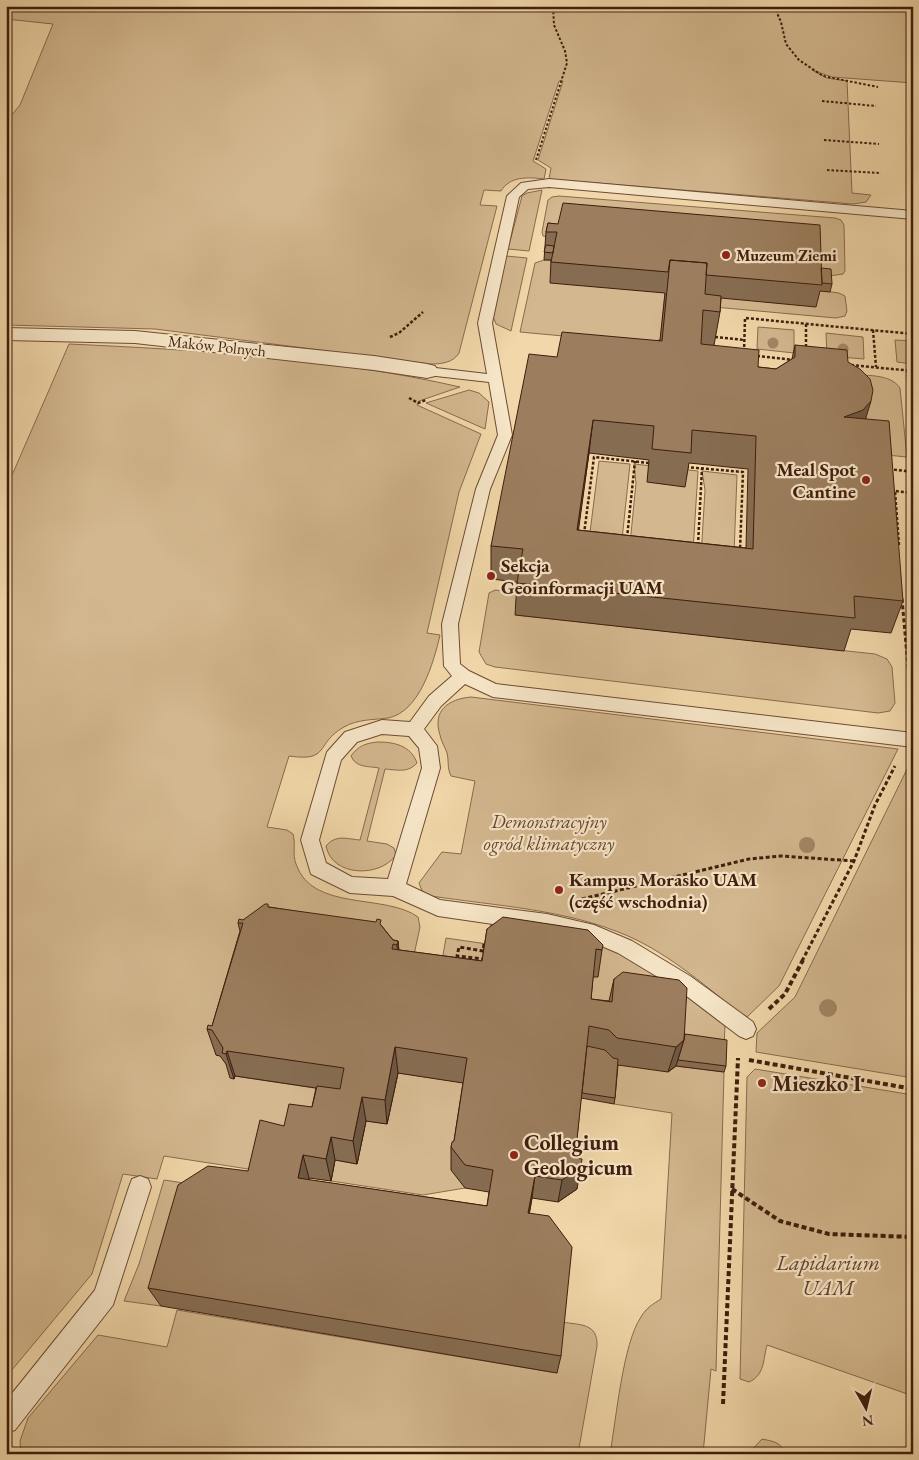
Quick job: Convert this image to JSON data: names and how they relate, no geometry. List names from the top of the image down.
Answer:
{
  "streets": {
    "street": ["Maków Polnych"]
  },
  "parks": ["Demonstracyjny ogród klimatyczny", "Lapidarium UAM"],
  "places": [
    "Muzeum Ziemi",
    "Meal Spot Cantine",
    "Sekcja Geoinformacji UAM",
    "Kampus Morasko UAM (część wschodnia)",
    "Mieszko I",
    "Collegium Geologicum"
  ],
  "north": "bottom"
}
